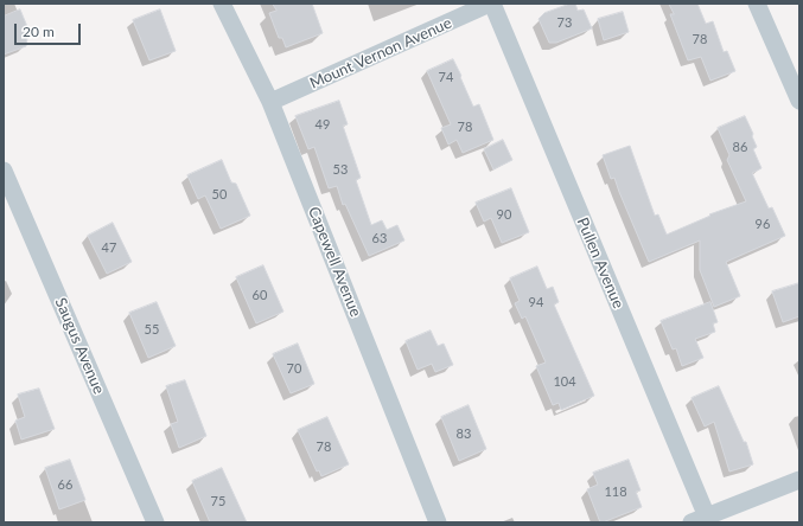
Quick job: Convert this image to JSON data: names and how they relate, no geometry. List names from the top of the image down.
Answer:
{
  "streets": {
    "street": [
      "Mount Vernon Avenue",
      "Capewell Avenue",
      "Pullen Avenue",
      "Saugus Avenue"
    ]
  },
  "crossings": [
    ["Mount Vernon Avenue", "Capewell Avenue"],
    ["Mount Vernon Avenue", "Pullen Avenue"]
  ],
  "house_numbers": [
    "73",
    "78",
    "74",
    "49",
    "78",
    "86",
    "53",
    "50",
    "90",
    "96",
    "63",
    "47",
    "60",
    "94",
    "55",
    "70",
    "104",
    "83",
    "78",
    "66",
    "118",
    "75"
  ],
  "scale_bar": "20 m"
}
